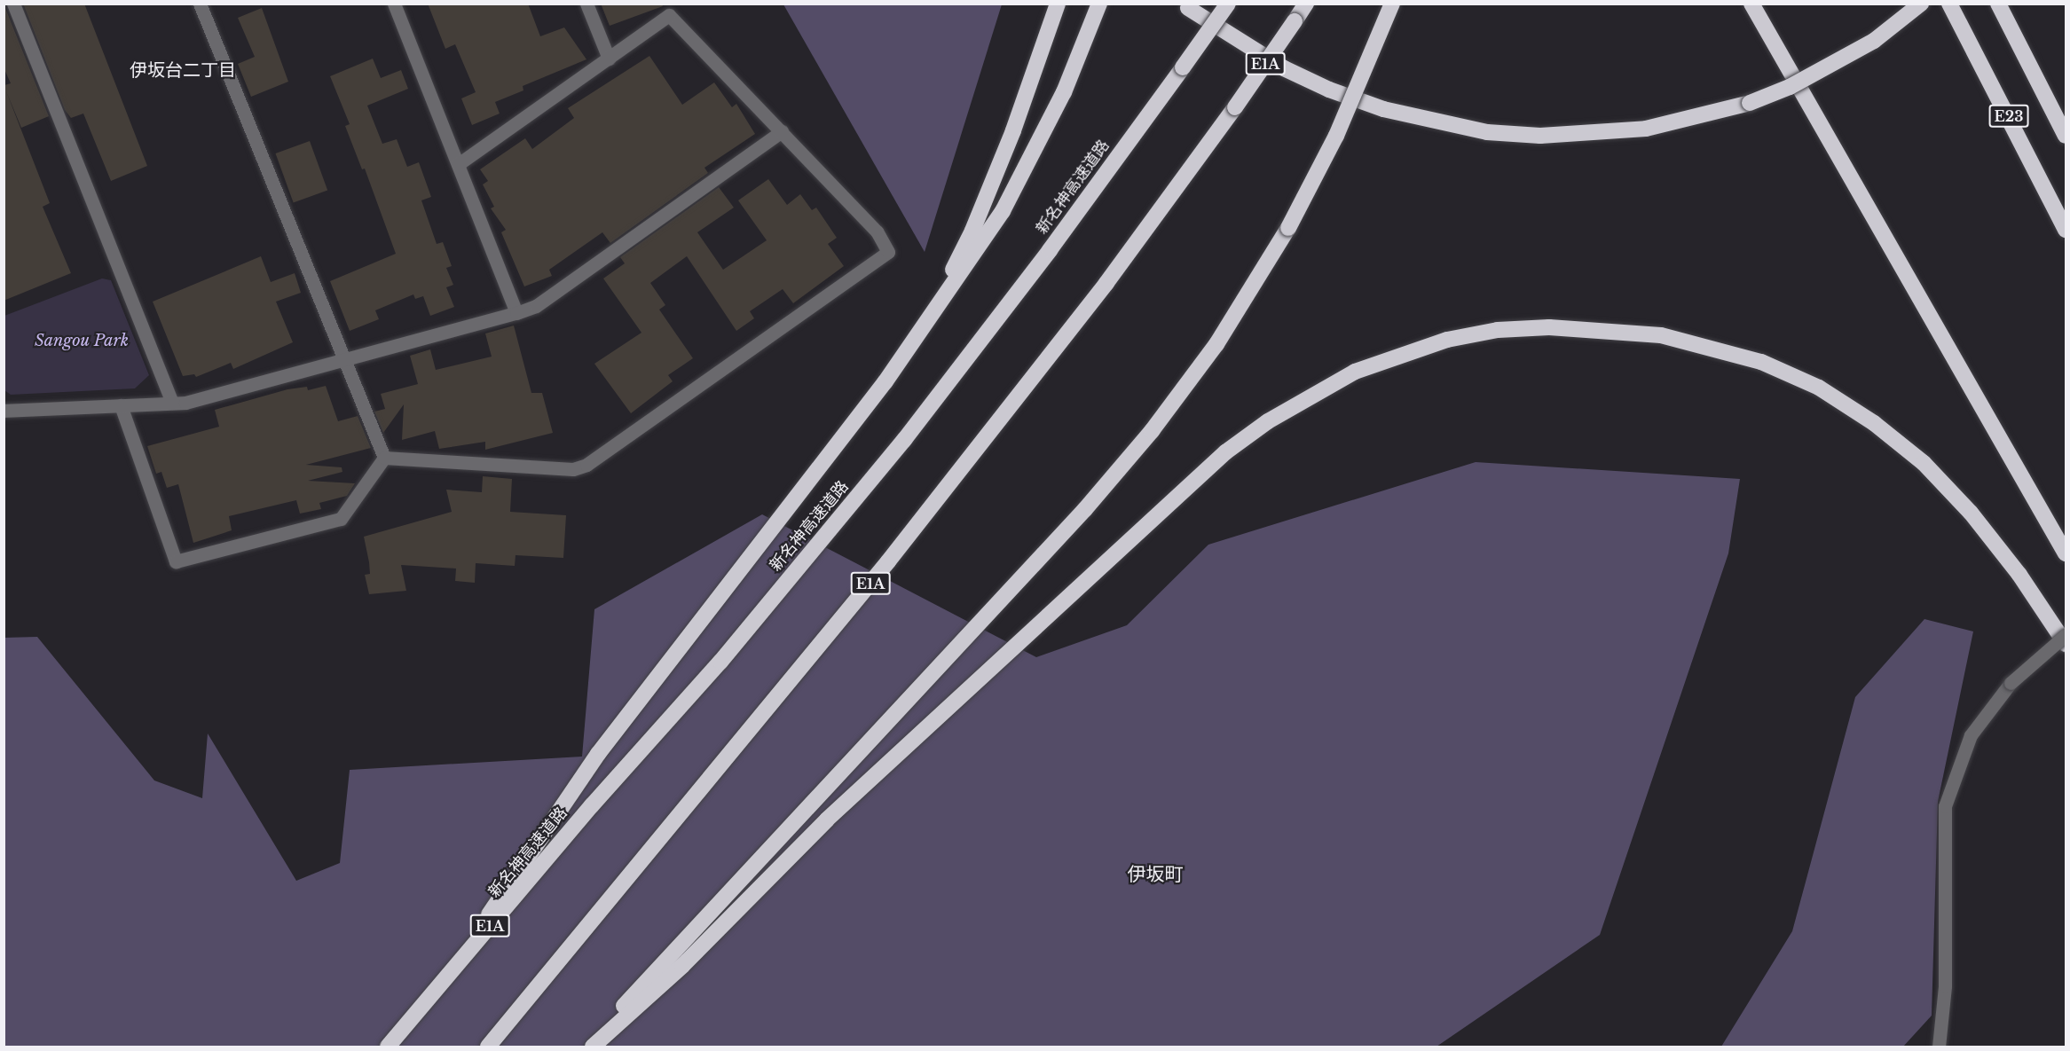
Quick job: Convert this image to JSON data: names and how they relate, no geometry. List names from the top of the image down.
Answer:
{
  "streets": {
    "highway": ["E1A", "E23", "新名神高速道路"]
  },
  "districts": ["伊坂台二丁目", "伊坂町"],
  "parks": ["Sangou Park"]
}
